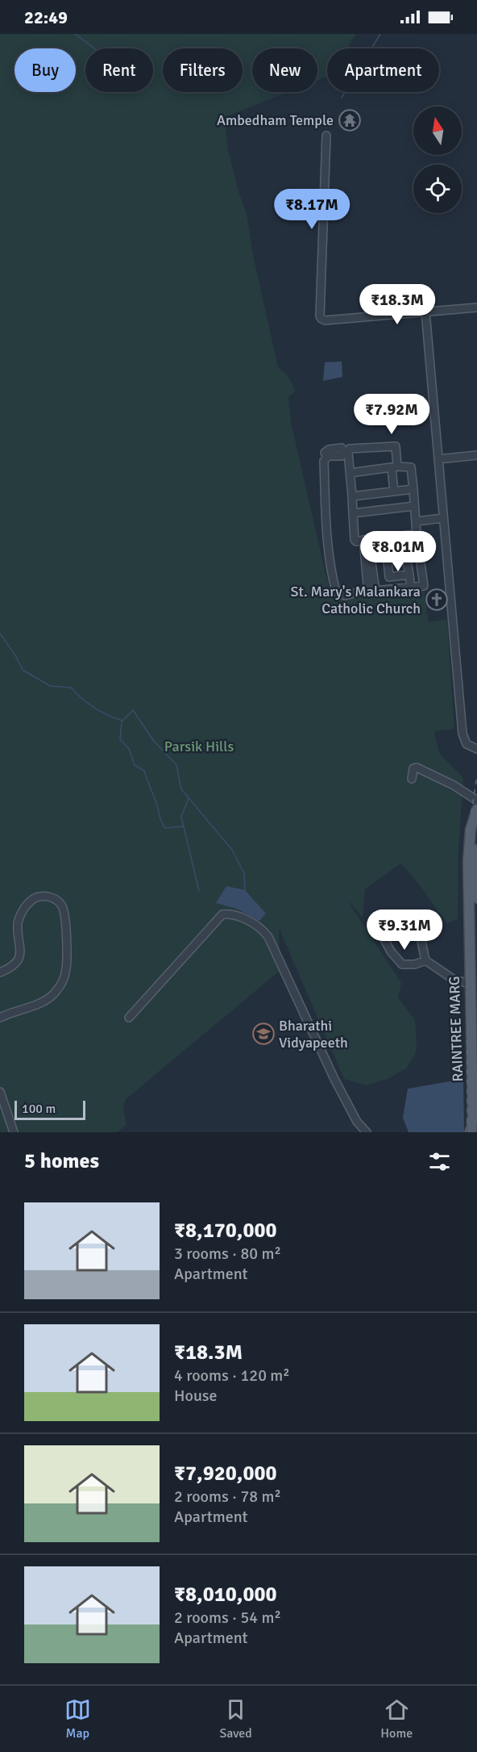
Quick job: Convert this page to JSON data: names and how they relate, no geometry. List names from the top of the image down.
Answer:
{
  "streets": {
    "main road": ["RAINTREE MARG"]
  },
  "parks": ["Parsik Hills"],
  "places": {
    "temple": ["Ambedham Temple"],
    "church": ["St. Mary's Malankara Catholic Church"],
    "school or university": ["Bharathi Vidyapeeth"]
  },
  "scale_bar": "100 m",
  "north": "top",
  "page": {
    "status": "22:49",
    "chip": [
      "Buy",
      "Rent",
      "Filters",
      "New",
      "Apartment"
    ],
    "price": [
      "₹8.17M",
      "₹18.3M",
      "₹7.92M",
      "₹8.01M",
      "₹9.31M"
    ],
    "scale": "100 m",
    "heading": "5 homes",
    "list": [
      {
        "name": "₹8,170,000",
        "note": "3 rooms · 80 m² · Apartment"
      },
      {
        "name": "₹18.3M",
        "note": "4 rooms · 120 m² · House"
      },
      {
        "name": "₹7,920,000",
        "note": "2 rooms · 78 m² · Apartment"
      },
      {
        "name": "₹8,010,000",
        "note": "2 rooms · 54 m² · Apartment"
      }
    ],
    "tabs": ["Map", "Saved", "Home"]
  }
}
